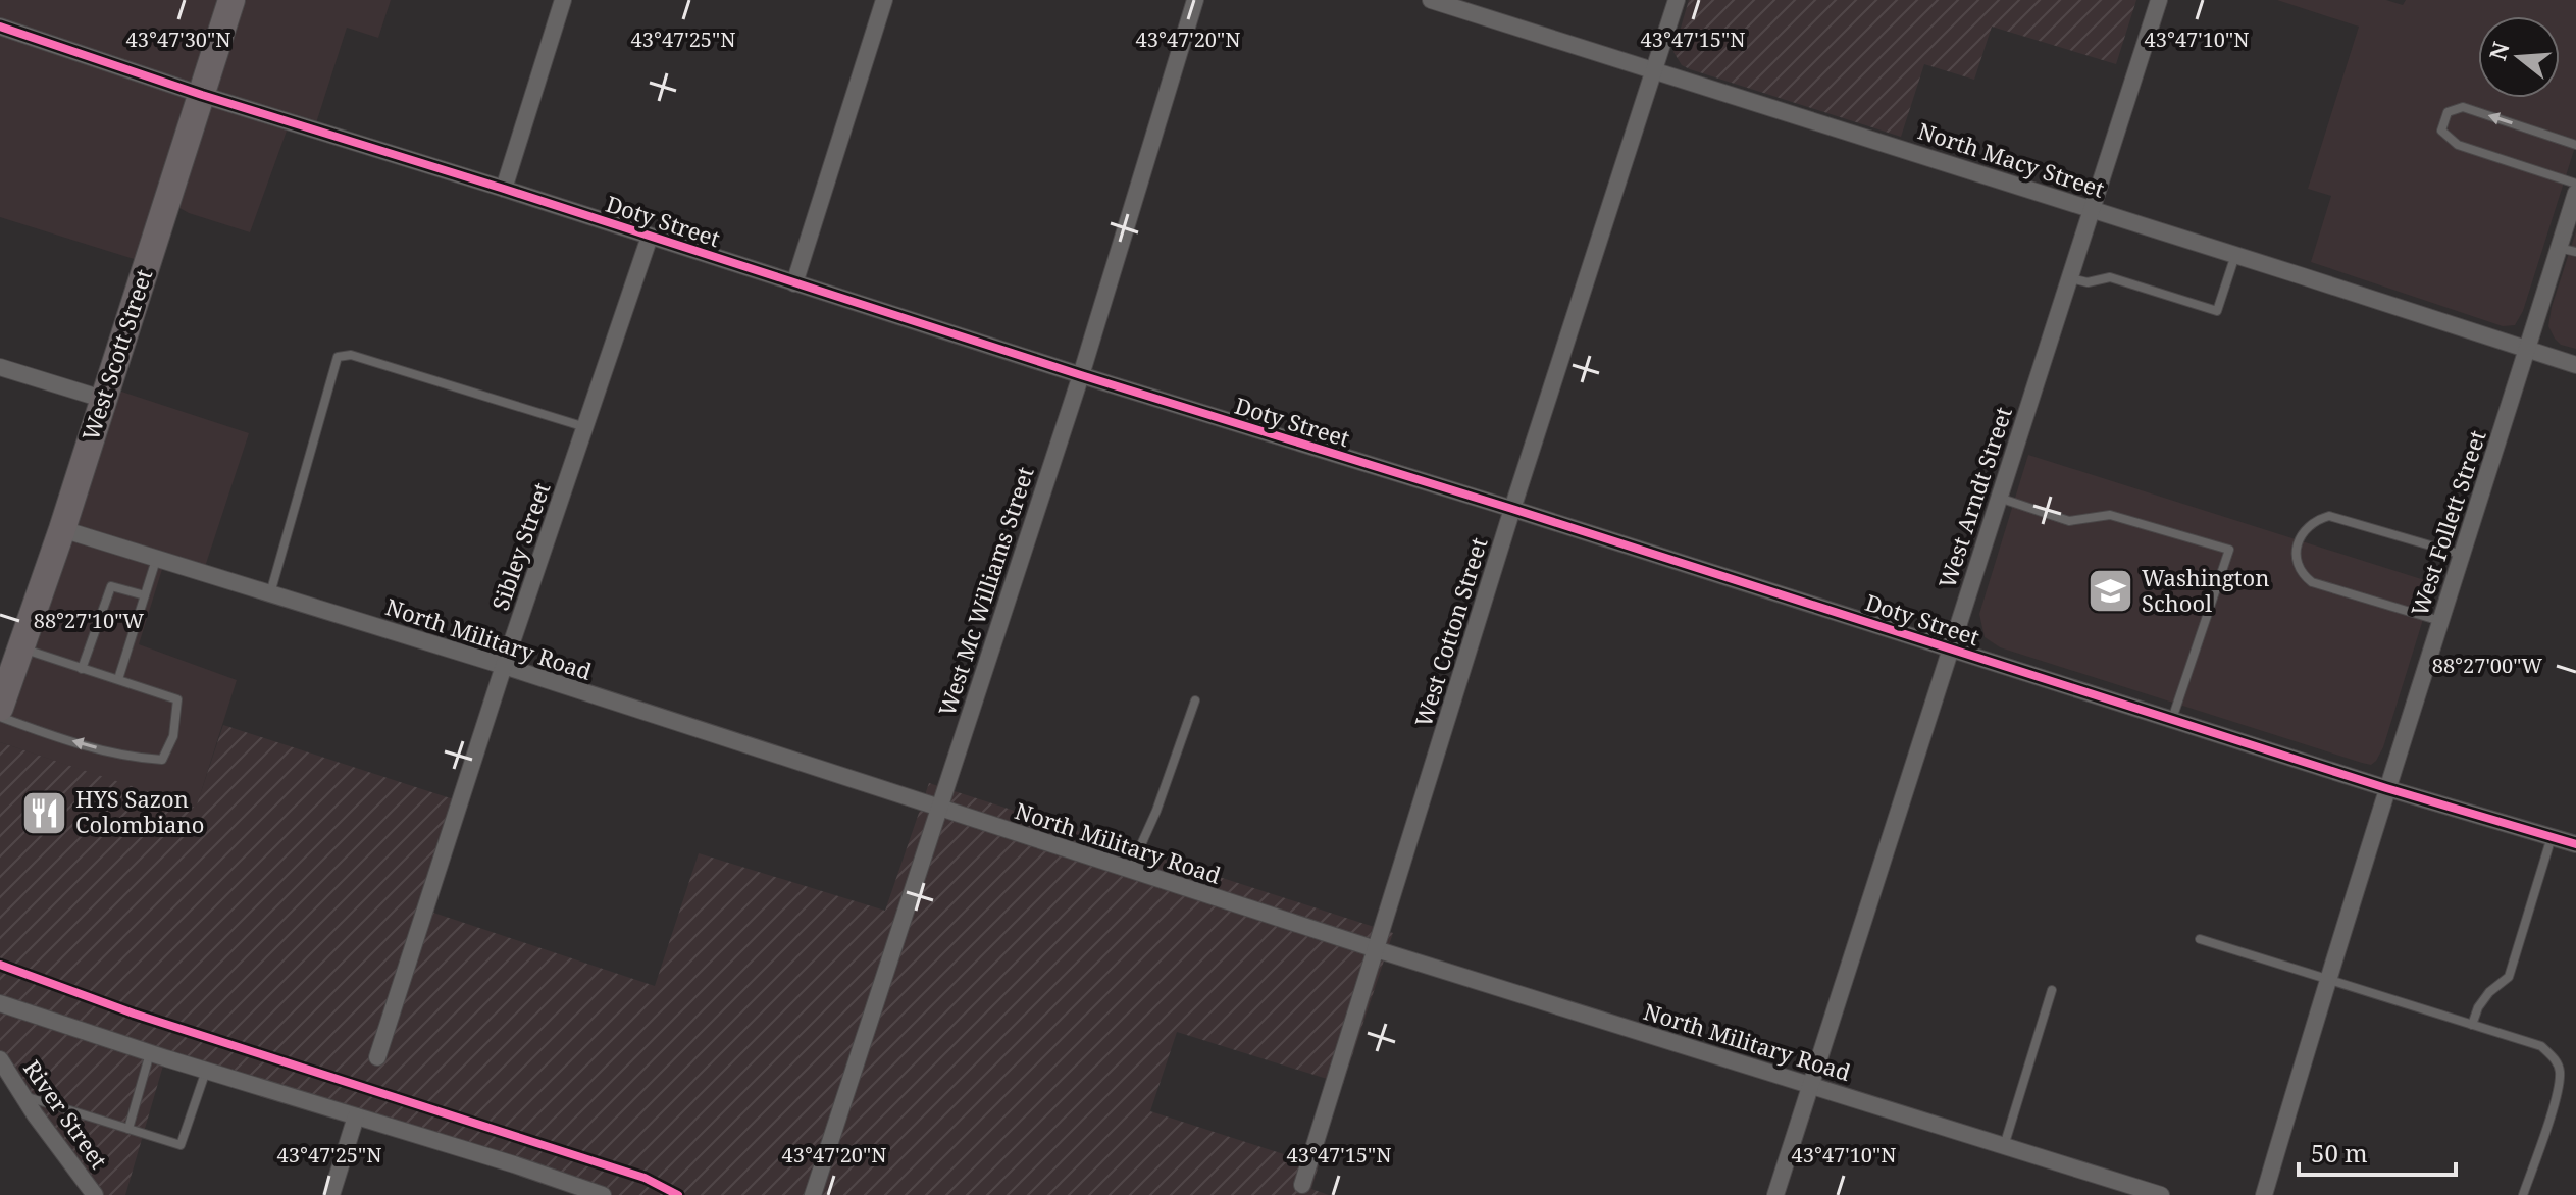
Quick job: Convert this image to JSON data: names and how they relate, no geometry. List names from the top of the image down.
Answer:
{
  "streets": {
    "main road": ["West Scott Street"],
    "street": [
      "North Macy Street",
      "Doty Street",
      "West Arndt Street",
      "West Follett Street",
      "Sibley Street",
      "West Mc Williams Street",
      "West Cotton Street",
      "North Military Road",
      "River Street"
    ]
  },
  "crossings": [
    ["North Macy Street", "West Arndt Street"],
    ["North Macy Street", "West Follett Street"],
    ["North Macy Street", "West Cotton Street"],
    ["Doty Street", "West Scott Street"],
    ["Doty Street", "West Arndt Street"],
    ["Doty Street", "West Follett Street"],
    ["Doty Street", "Sibley Street"],
    ["Doty Street", "West Mc Williams Street"],
    ["Doty Street", "West Cotton Street"],
    ["West Scott Street", "North Military Road"],
    ["West Arndt Street", "North Military Road"],
    ["Sibley Street", "North Military Road"],
    ["West Mc Williams Street", "North Military Road"],
    ["West Cotton Street", "North Military Road"]
  ],
  "places": {
    "school or university": ["Washington School"],
    "restaurant": ["HYS Sazon Colombiano"]
  },
  "scale_bar": "50 m",
  "north": "left",
  "coordinates": [
    "43°47'30\"N",
    "43°47'25\"N",
    "43°47'20\"N",
    "43°47'15\"N",
    "43°47'10\"N",
    "88°27'10\"W",
    "88°27'00\"W"
  ]
}
